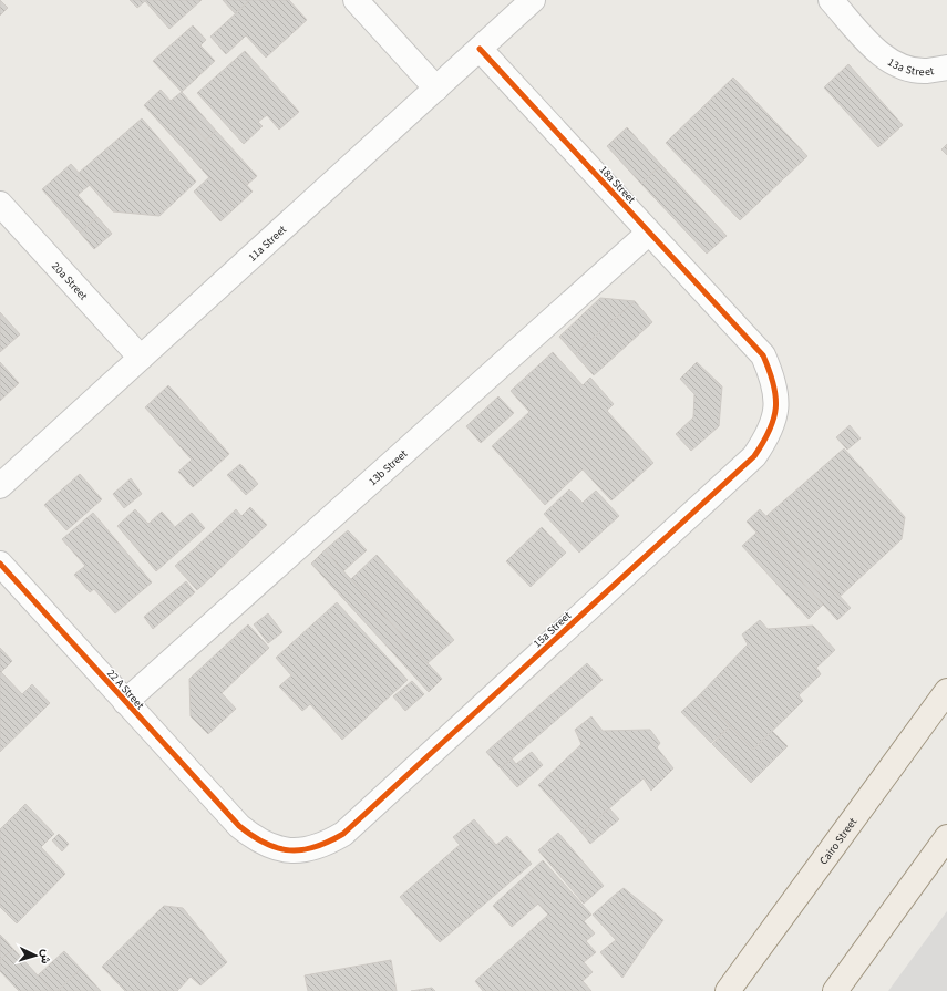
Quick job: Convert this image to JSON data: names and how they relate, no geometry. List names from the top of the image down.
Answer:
{
  "streets": {
    "main road": ["Cairo Street"],
    "street": [
      "13a Street",
      "18a Street",
      "11a Street",
      "20a Street",
      "13b Street",
      "15a Street",
      "22 A Street"
    ]
  },
  "crossings": [
    ["18a Street", "11a Street"],
    ["18a Street", "13b Street"],
    ["18a Street", "15a Street"],
    ["11a Street", "20a Street"],
    ["13b Street", "22 A Street"],
    ["15a Street", "22 A Street"]
  ],
  "north": "right"
}
